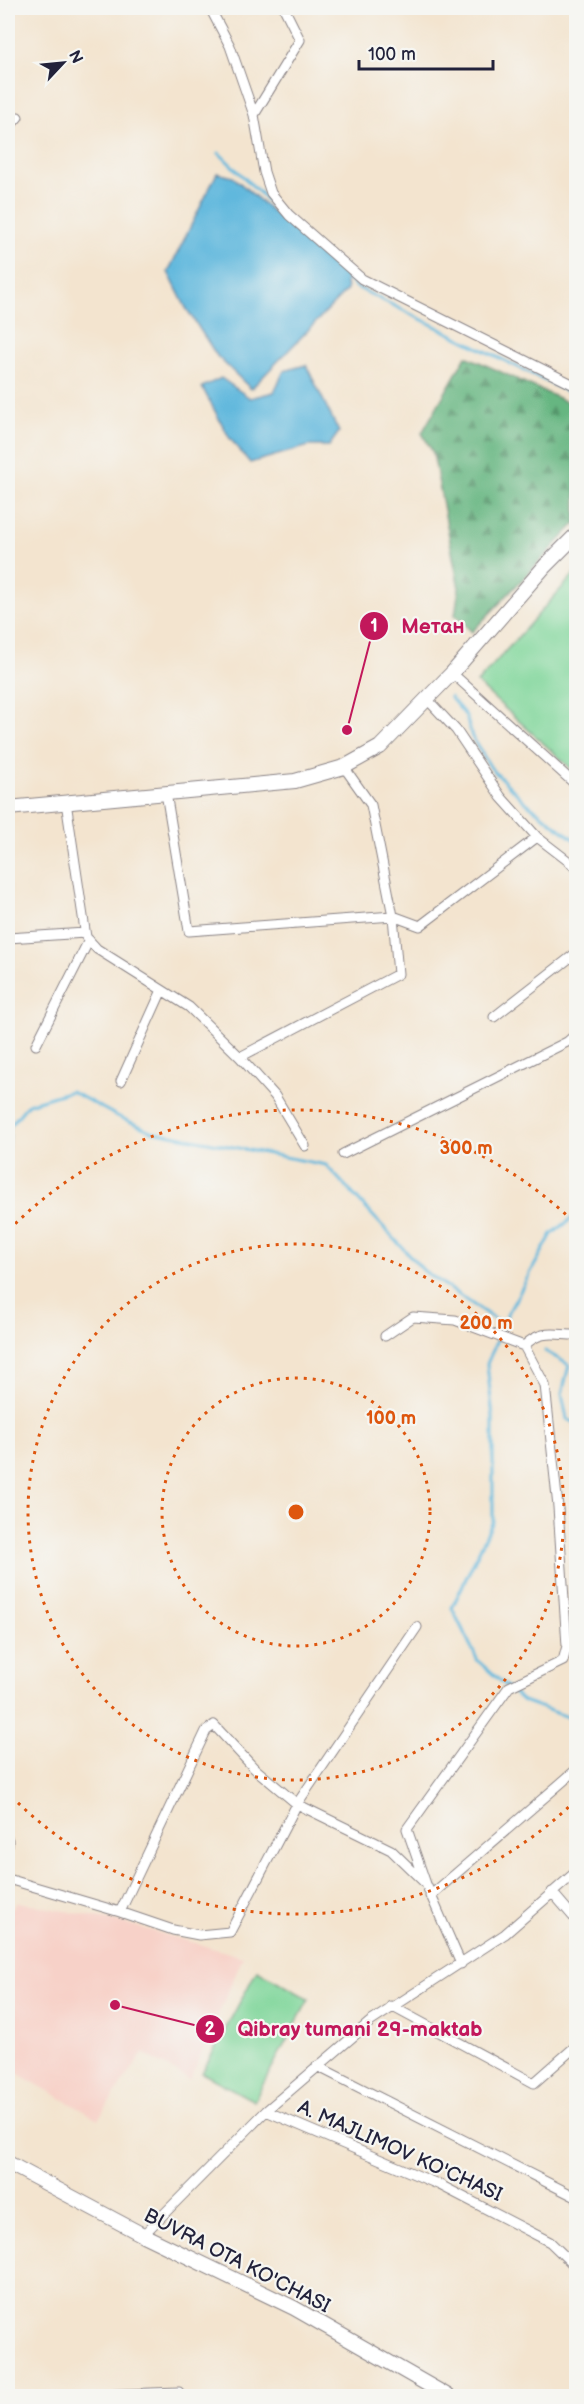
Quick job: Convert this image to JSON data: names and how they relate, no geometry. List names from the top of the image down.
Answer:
{
  "streets": {
    "main road": ["BUVRA OTA KO'CHASI"],
    "street": ["A. MAJLIMOV KO'CHASI"]
  },
  "crossings": [
    ["A. MAJLIMOV KO'CHASI", "BUVRA OTA KO'CHASI"]
  ],
  "places": ["Метан", "Qibray tumani 29-maktab"],
  "scale_bar": "100 m",
  "north": "top right",
  "rings": ["300 m", "200 m", "100 m"]
}
